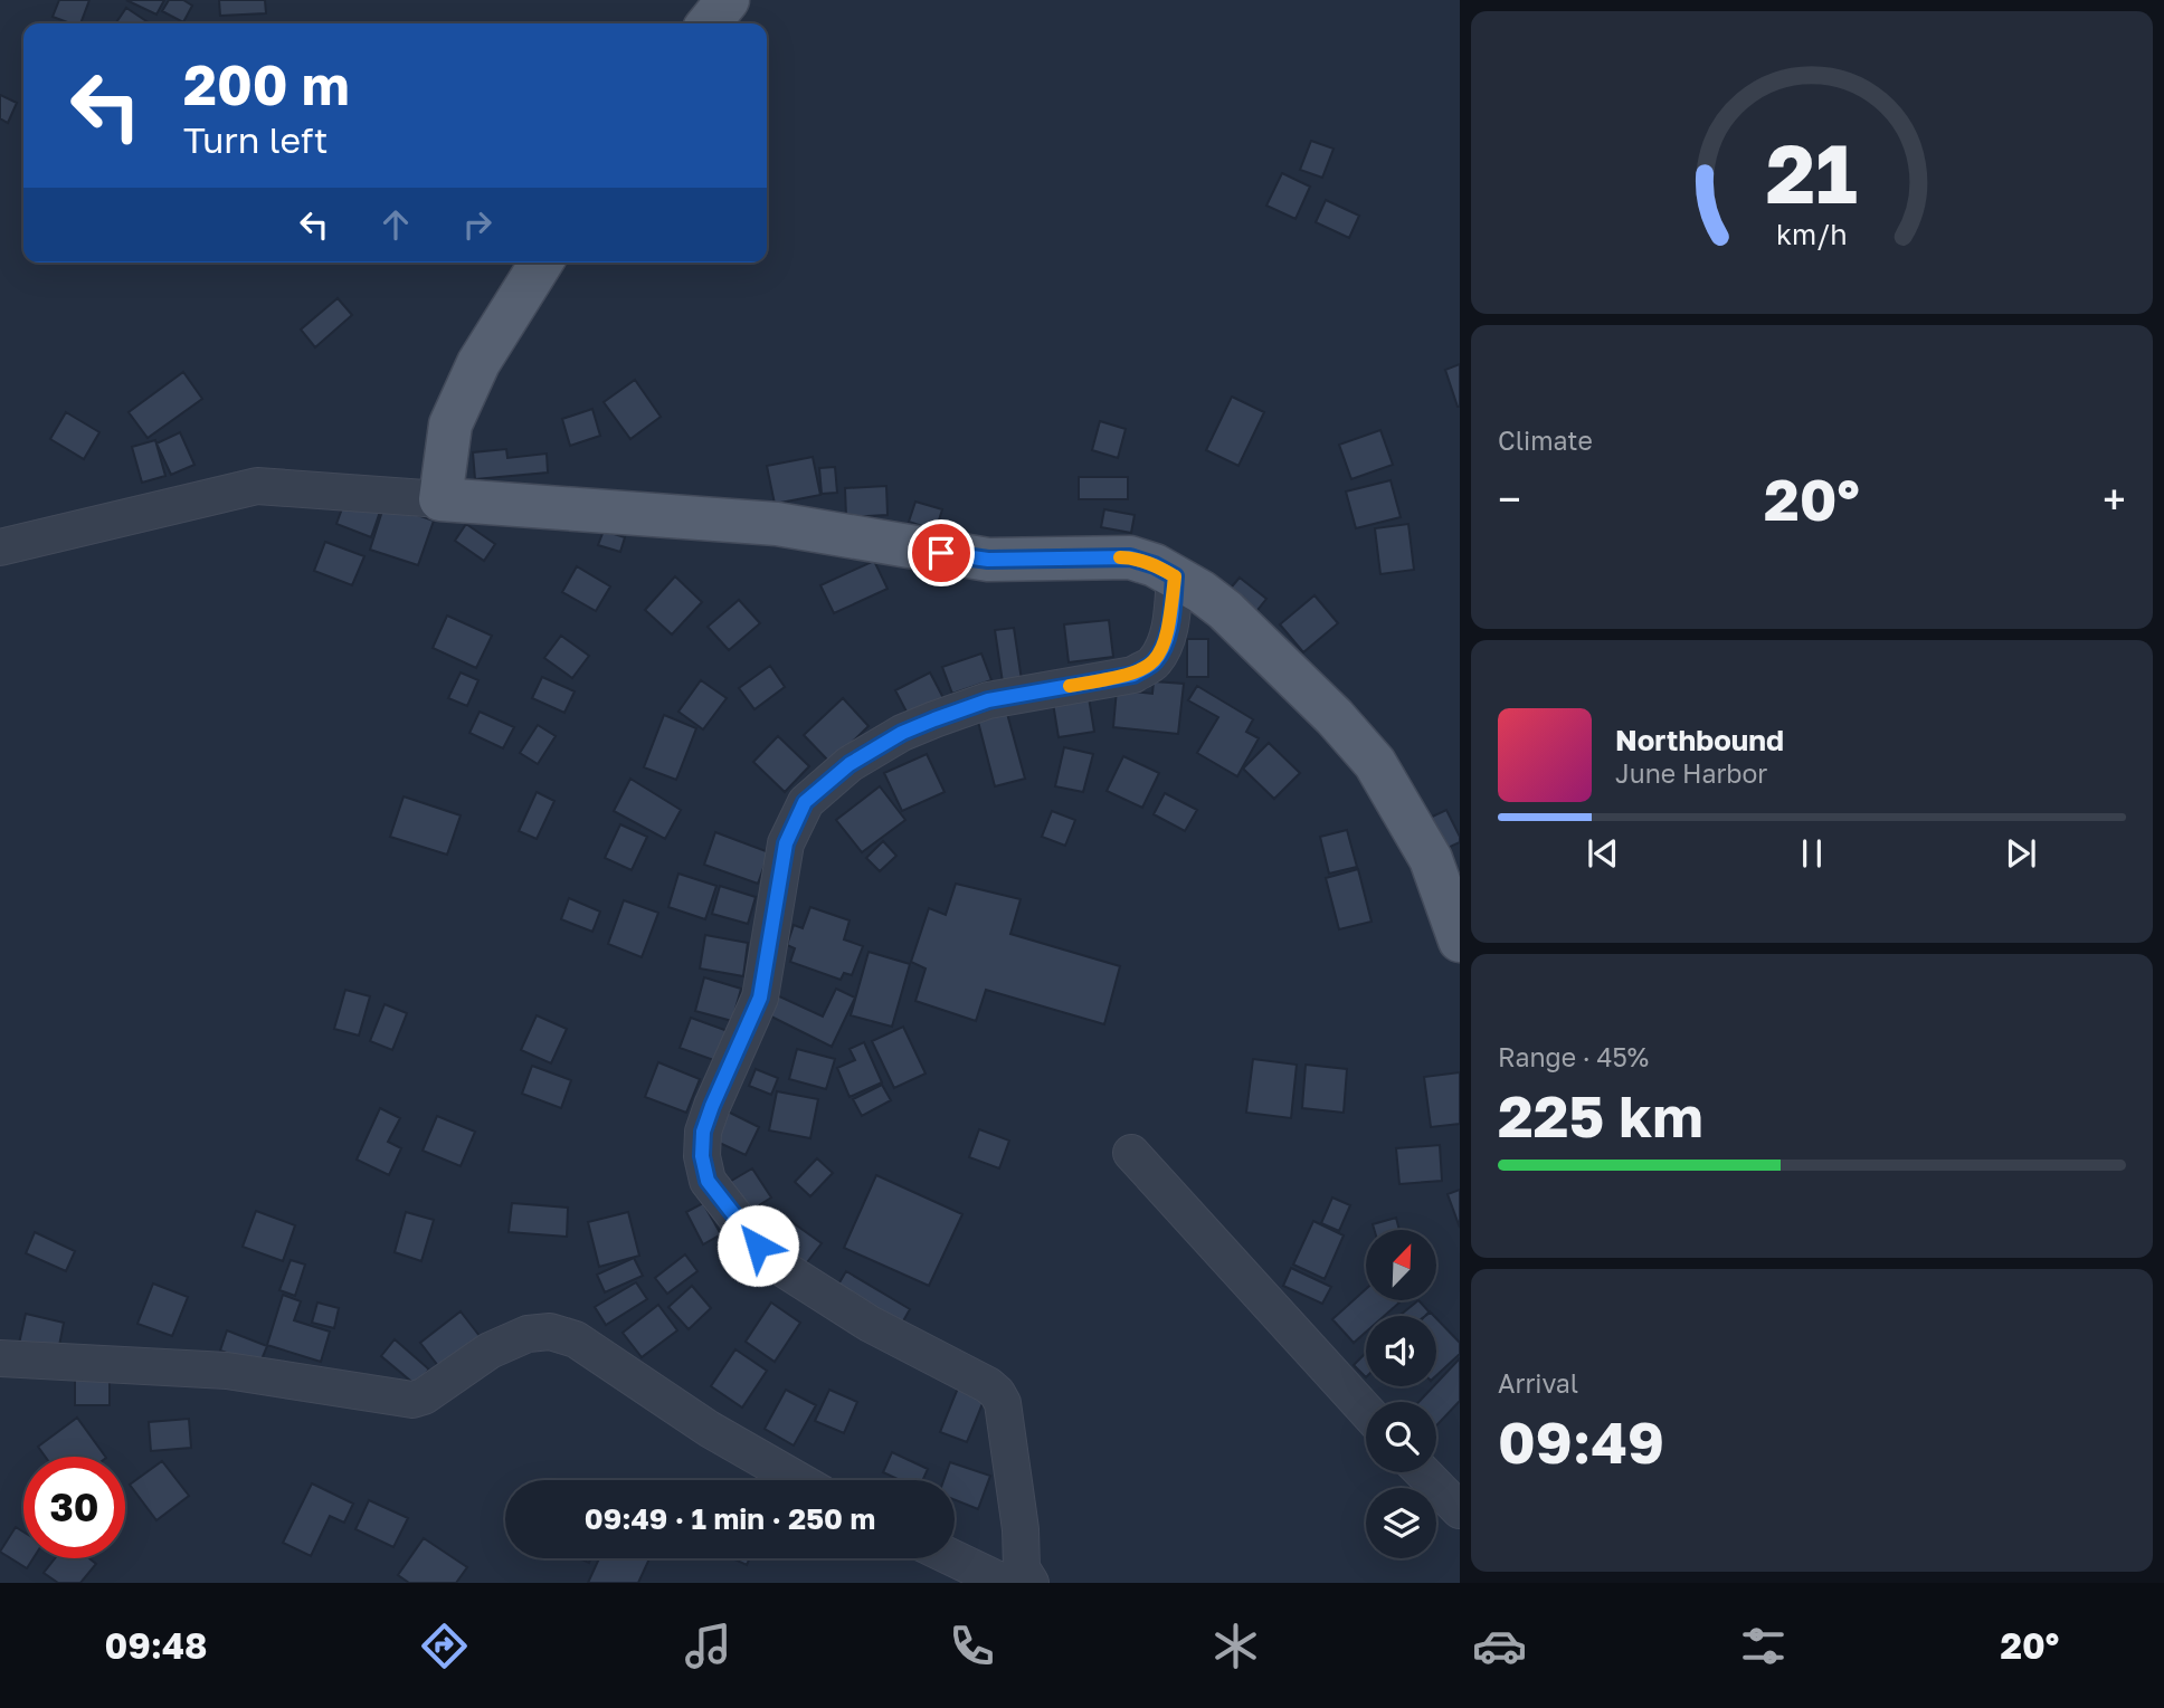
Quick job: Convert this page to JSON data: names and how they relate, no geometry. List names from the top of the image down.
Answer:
{
  "north": "top right",
  "page": {
    "turn": ["200 m", "Turn left"],
    "tile": [
      "Climate",
      ["Range · 45%", "225 km"],
      ["Arrival", "09:49"]
    ],
    "heat": ["−", "20°", "+"],
    "song": ["Northbound", "June Harbor"],
    "limit": "30",
    "trip": "09:49 · 1 min · 250 m",
    "tabs": ["09:48", "20°"],
    "gauge": ["21", "km/h"]
  }
}
